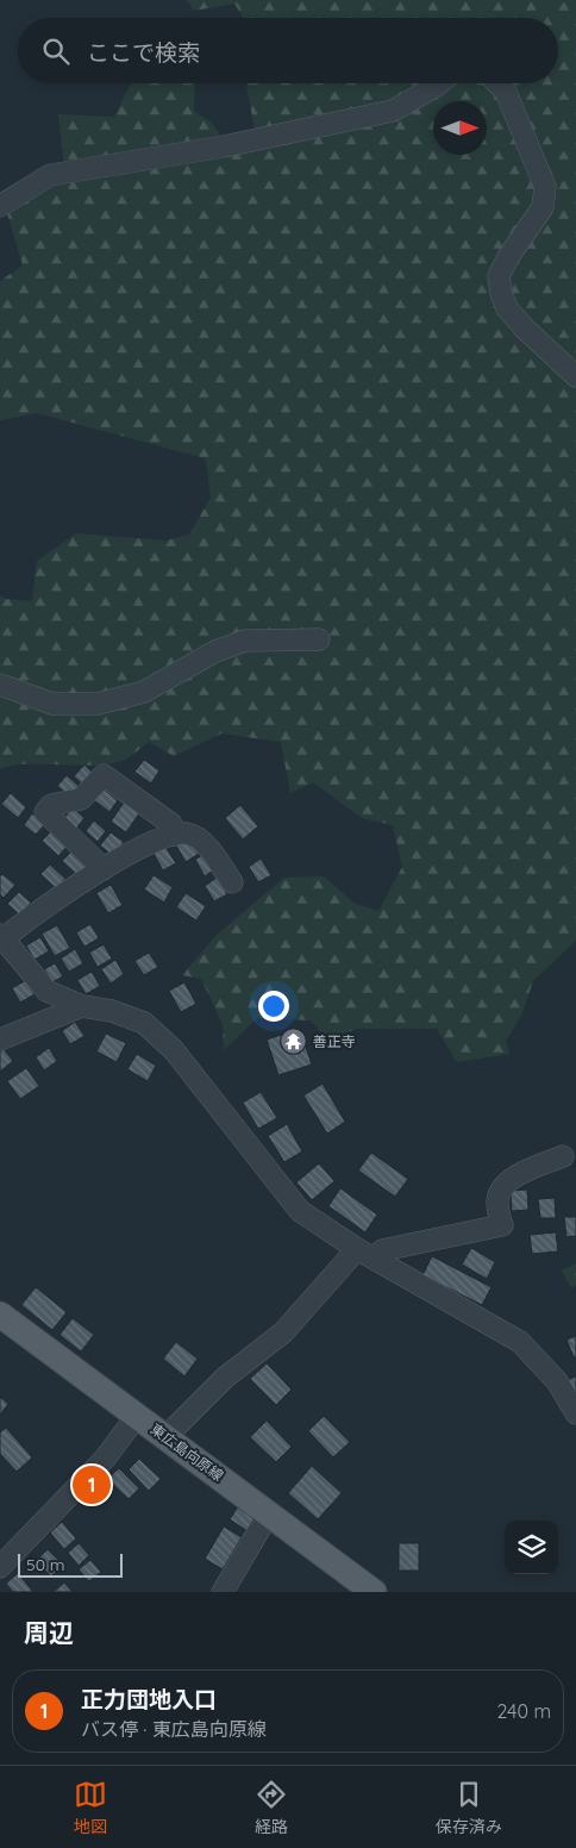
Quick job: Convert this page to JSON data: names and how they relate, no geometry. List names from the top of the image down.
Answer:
{
  "streets": {
    "main road": ["東広島向原線"]
  },
  "places": {
    "temple": ["善正寺"]
  },
  "scale_bar": "50 m",
  "north": "right",
  "page": {
    "search": "ここで検索",
    "pins": "1",
    "scale": "50 m",
    "heading": "周辺",
    "list": [
      {
        "mark": "1",
        "name": "正力団地入口",
        "note": "バス停 · 東広島向原線",
        "value": "240 m"
      }
    ],
    "nav": ["地図", "経路", "保存済み"]
  }
}
